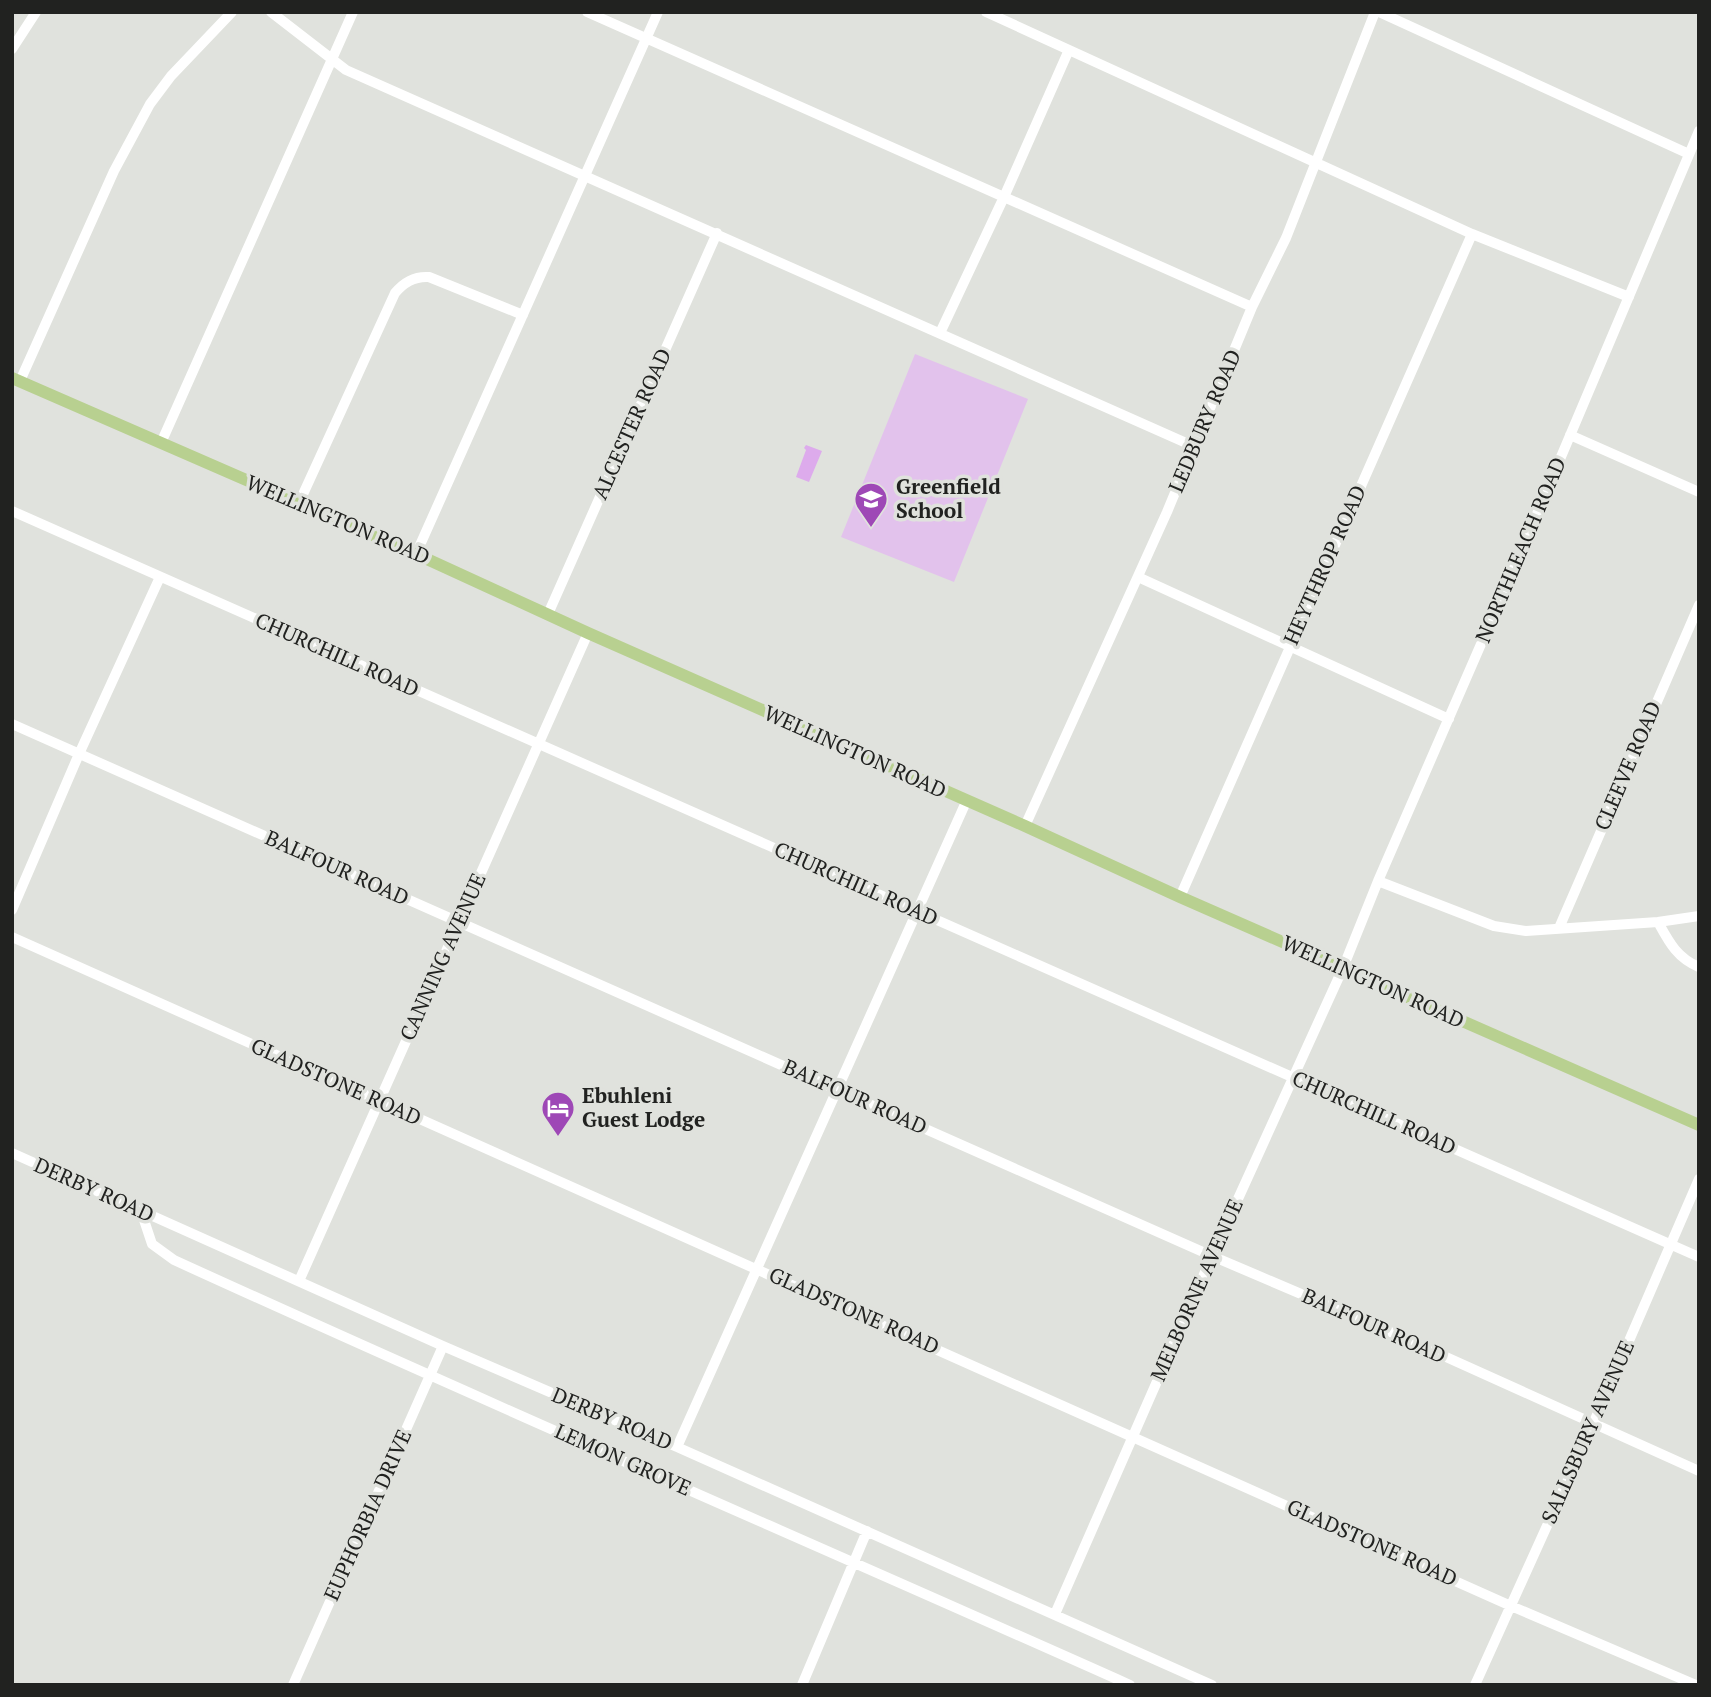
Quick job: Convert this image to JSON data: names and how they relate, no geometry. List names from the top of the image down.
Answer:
{
  "streets": {
    "main road": ["WELLINGTON ROAD"],
    "street": [
      "LEDBURY ROAD",
      "ALCESTER ROAD",
      "NORTHLEACH ROAD",
      "HEYTHROP ROAD",
      "CHURCHILL ROAD",
      "CLEEVE ROAD",
      "BALFOUR ROAD",
      "CANNING AVENUE",
      "GLADSTONE ROAD",
      "DERBY ROAD",
      "MELBORNE AVENUE",
      "SALLSBURY AVENUE",
      "LEMON GROVE",
      "EUPHORBIA DRIVE"
    ]
  },
  "crossings": [
    ["LEDBURY ROAD", "WELLINGTON ROAD"],
    ["ALCESTER ROAD", "WELLINGTON ROAD"],
    ["WELLINGTON ROAD", "NORTHLEACH ROAD"],
    ["WELLINGTON ROAD", "HEYTHROP ROAD"],
    ["WELLINGTON ROAD", "CANNING AVENUE"],
    ["WELLINGTON ROAD", "MELBORNE AVENUE"],
    ["NORTHLEACH ROAD", "MELBORNE AVENUE"],
    ["CHURCHILL ROAD", "CANNING AVENUE"],
    ["CHURCHILL ROAD", "MELBORNE AVENUE"],
    ["CHURCHILL ROAD", "SALLSBURY AVENUE"],
    ["BALFOUR ROAD", "CANNING AVENUE"],
    ["BALFOUR ROAD", "MELBORNE AVENUE"],
    ["BALFOUR ROAD", "SALLSBURY AVENUE"],
    ["CANNING AVENUE", "GLADSTONE ROAD"],
    ["CANNING AVENUE", "DERBY ROAD"],
    ["GLADSTONE ROAD", "MELBORNE AVENUE"],
    ["GLADSTONE ROAD", "SALLSBURY AVENUE"],
    ["DERBY ROAD", "MELBORNE AVENUE"],
    ["DERBY ROAD", "LEMON GROVE"],
    ["DERBY ROAD", "EUPHORBIA DRIVE"],
    ["LEMON GROVE", "EUPHORBIA DRIVE"]
  ],
  "places": {
    "school or university": ["Greenfield School"],
    "hotel": ["Ebuhleni Guest Lodge"]
  }
}
